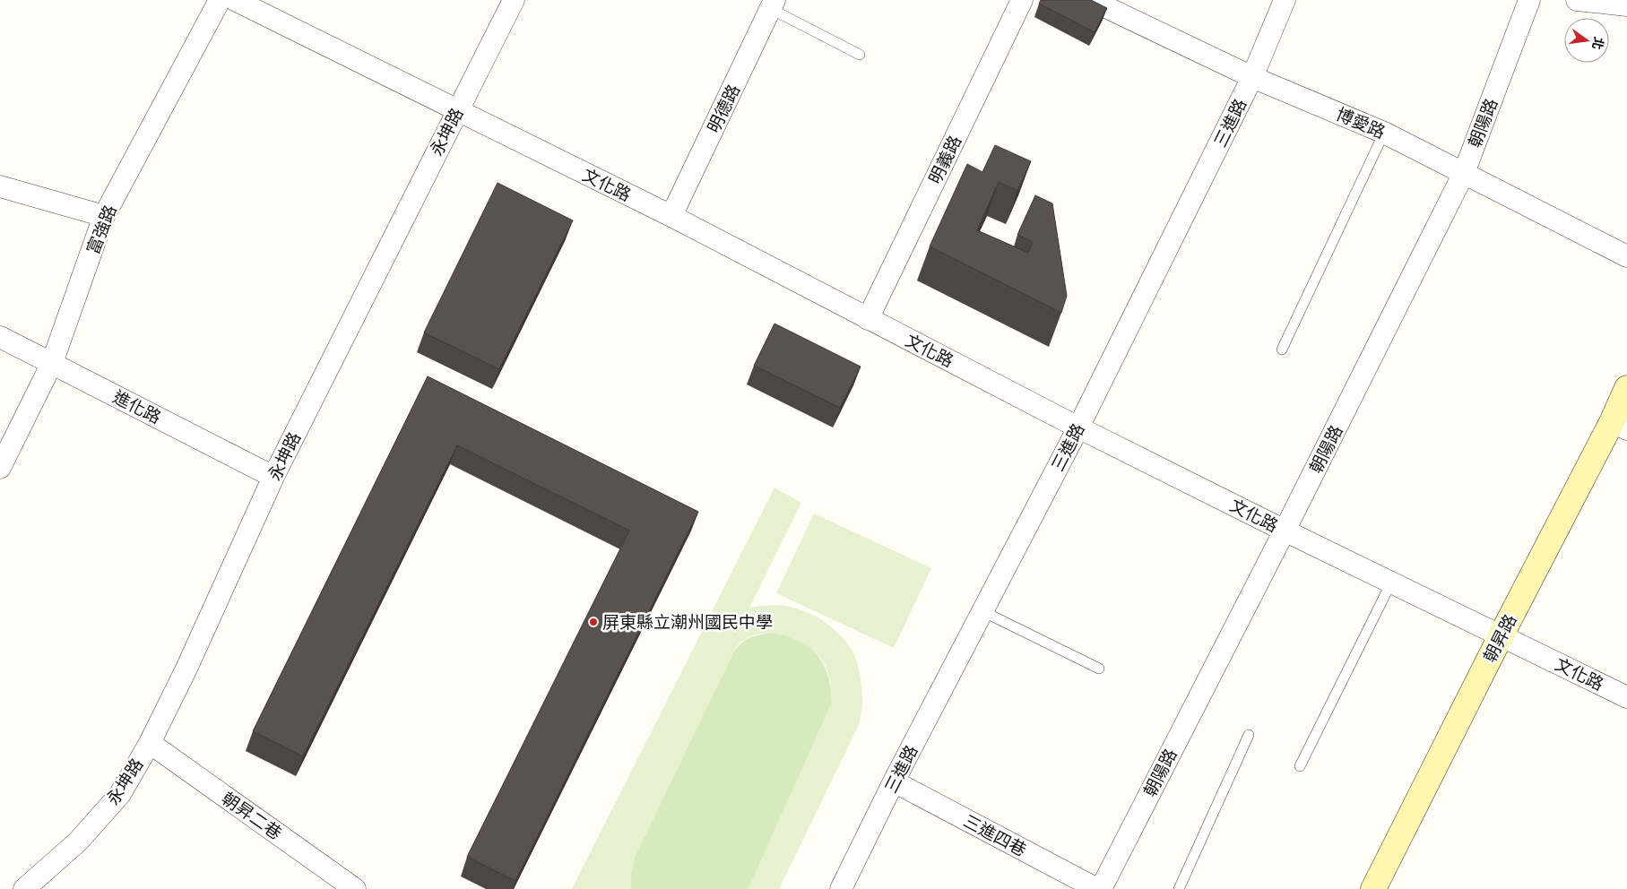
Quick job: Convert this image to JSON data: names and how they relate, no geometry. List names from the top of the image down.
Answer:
{
  "streets": {
    "main road": ["朝昇路"],
    "street": [
      "明德路",
      "三進路",
      "博愛路",
      "朝陽路",
      "永坤路",
      "明義路",
      "文化路",
      "富強路",
      "進化路",
      "朝昇二巷",
      "三進四巷"
    ]
  },
  "crossings": [
    ["明德路", "文化路"],
    ["三進路", "博愛路"],
    ["三進路", "文化路"],
    ["三進路", "三進四巷"],
    ["博愛路", "朝陽路"],
    ["朝陽路", "文化路"],
    ["永坤路", "文化路"],
    ["永坤路", "進化路"],
    ["永坤路", "朝昇二巷"],
    ["明義路", "文化路"],
    ["文化路", "朝昇路"],
    ["富強路", "進化路"]
  ],
  "places": ["屏東縣立潮州國民中學"],
  "north": "right"
}
